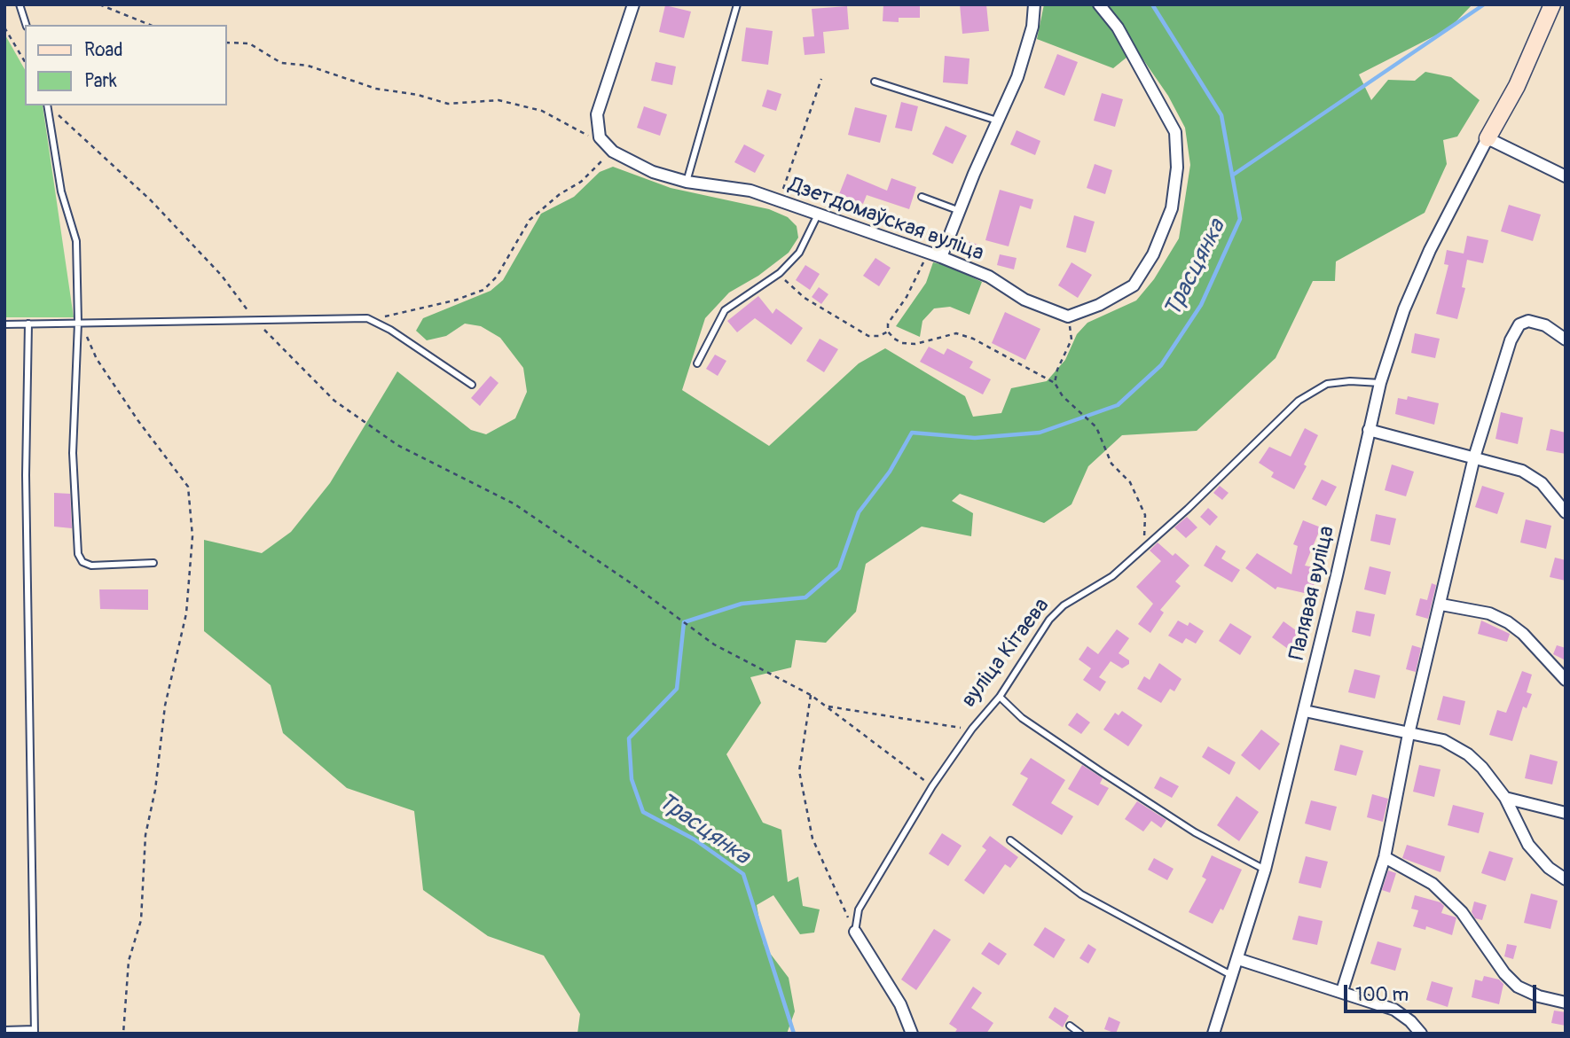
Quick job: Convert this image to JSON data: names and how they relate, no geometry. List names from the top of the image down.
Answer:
{
  "streets": {
    "street": ["Дзетдомаўская вуліца", "Палявая вуліца"],
    "lane": ["вуліца Кітаева"]
  },
  "crossings": [
    ["Палявая вуліца", "вуліца Кітаева"]
  ],
  "water": ["Трасцянка"],
  "legend": ["Road", "Park"],
  "scale_bar": "100 m"
}
